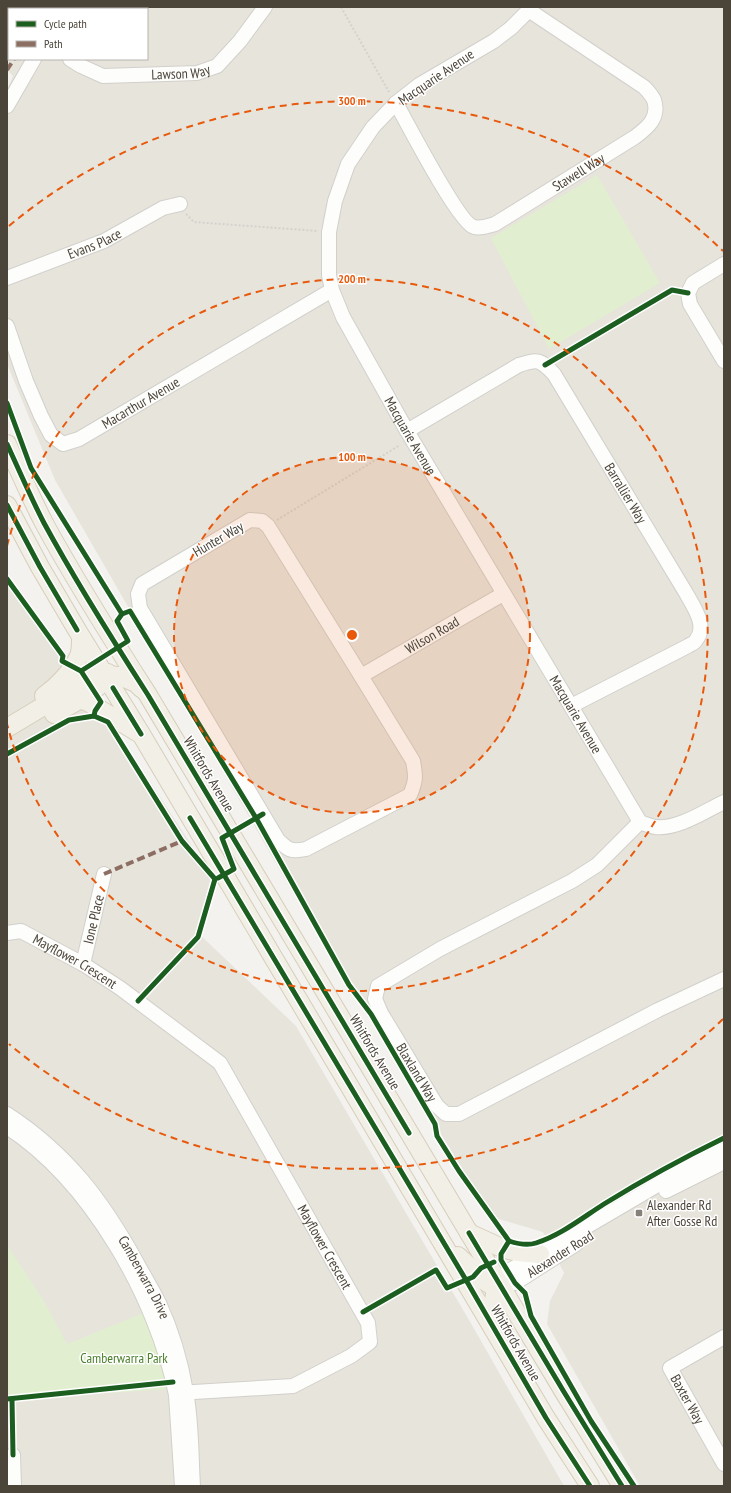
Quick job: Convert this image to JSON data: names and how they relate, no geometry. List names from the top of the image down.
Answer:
{
  "streets": {
    "main road": ["Whitfords Avenue"],
    "street": [
      "Lawson Way",
      "Macquarie Avenue",
      "Stawell Way",
      "Evans Place",
      "Macarthur Avenue",
      "Barrallier Way",
      "Hunter Way",
      "Wilson Road",
      "Ione Place",
      "Mayflower Crescent",
      "Blaxland Way",
      "Alexander Road",
      "Camberwarra Drive",
      "Baxter Way"
    ]
  },
  "crossings": [
    ["Macquarie Avenue", "Stawell Way"],
    ["Macquarie Avenue", "Macarthur Avenue"],
    ["Macquarie Avenue", "Barrallier Way"],
    ["Macquarie Avenue", "Wilson Road"],
    ["Macquarie Avenue", "Blaxland Way"],
    ["Hunter Way", "Wilson Road"],
    ["Whitfords Avenue", "Alexander Road"],
    ["Ione Place", "Mayflower Crescent"],
    ["Mayflower Crescent", "Camberwarra Drive"]
  ],
  "parks": ["Camberwarra Park"],
  "places": {
    "transit": ["Alexander Rd After Gosse Rd"]
  },
  "legend": ["Cycle path", "Path"],
  "rings": ["300 m", "200 m", "100 m"]
}
